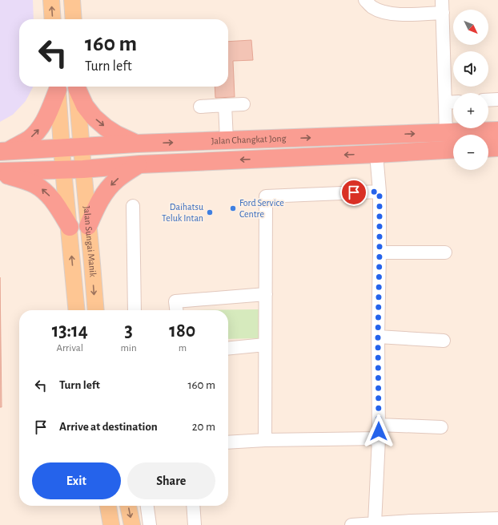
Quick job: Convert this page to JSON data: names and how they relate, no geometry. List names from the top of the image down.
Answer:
{
  "streets": {
    "highway": ["Jalan Changkat Jong"],
    "main road": ["Jalan Sungai Manik"]
  },
  "crossings": [
    ["Jalan Changkat Jong", "Jalan Sungai Manik"]
  ],
  "places": ["Ford Service Centre", "Daihatsu Teluk Intan"],
  "north": "bottom right",
  "page": {
    "map_buttons": ["+", "−"],
    "turn": ["160 m", "Turn left"],
    "eta": [
      "13:14",
      "Arrival",
      "3",
      "min",
      "180",
      "m"
    ],
    "list": [
      {
        "name": "Turn left",
        "value": "160 m"
      },
      {
        "name": "Arrive at destination",
        "value": "20 m"
      }
    ],
    "buttons": ["Exit", "Share"]
  }
}
